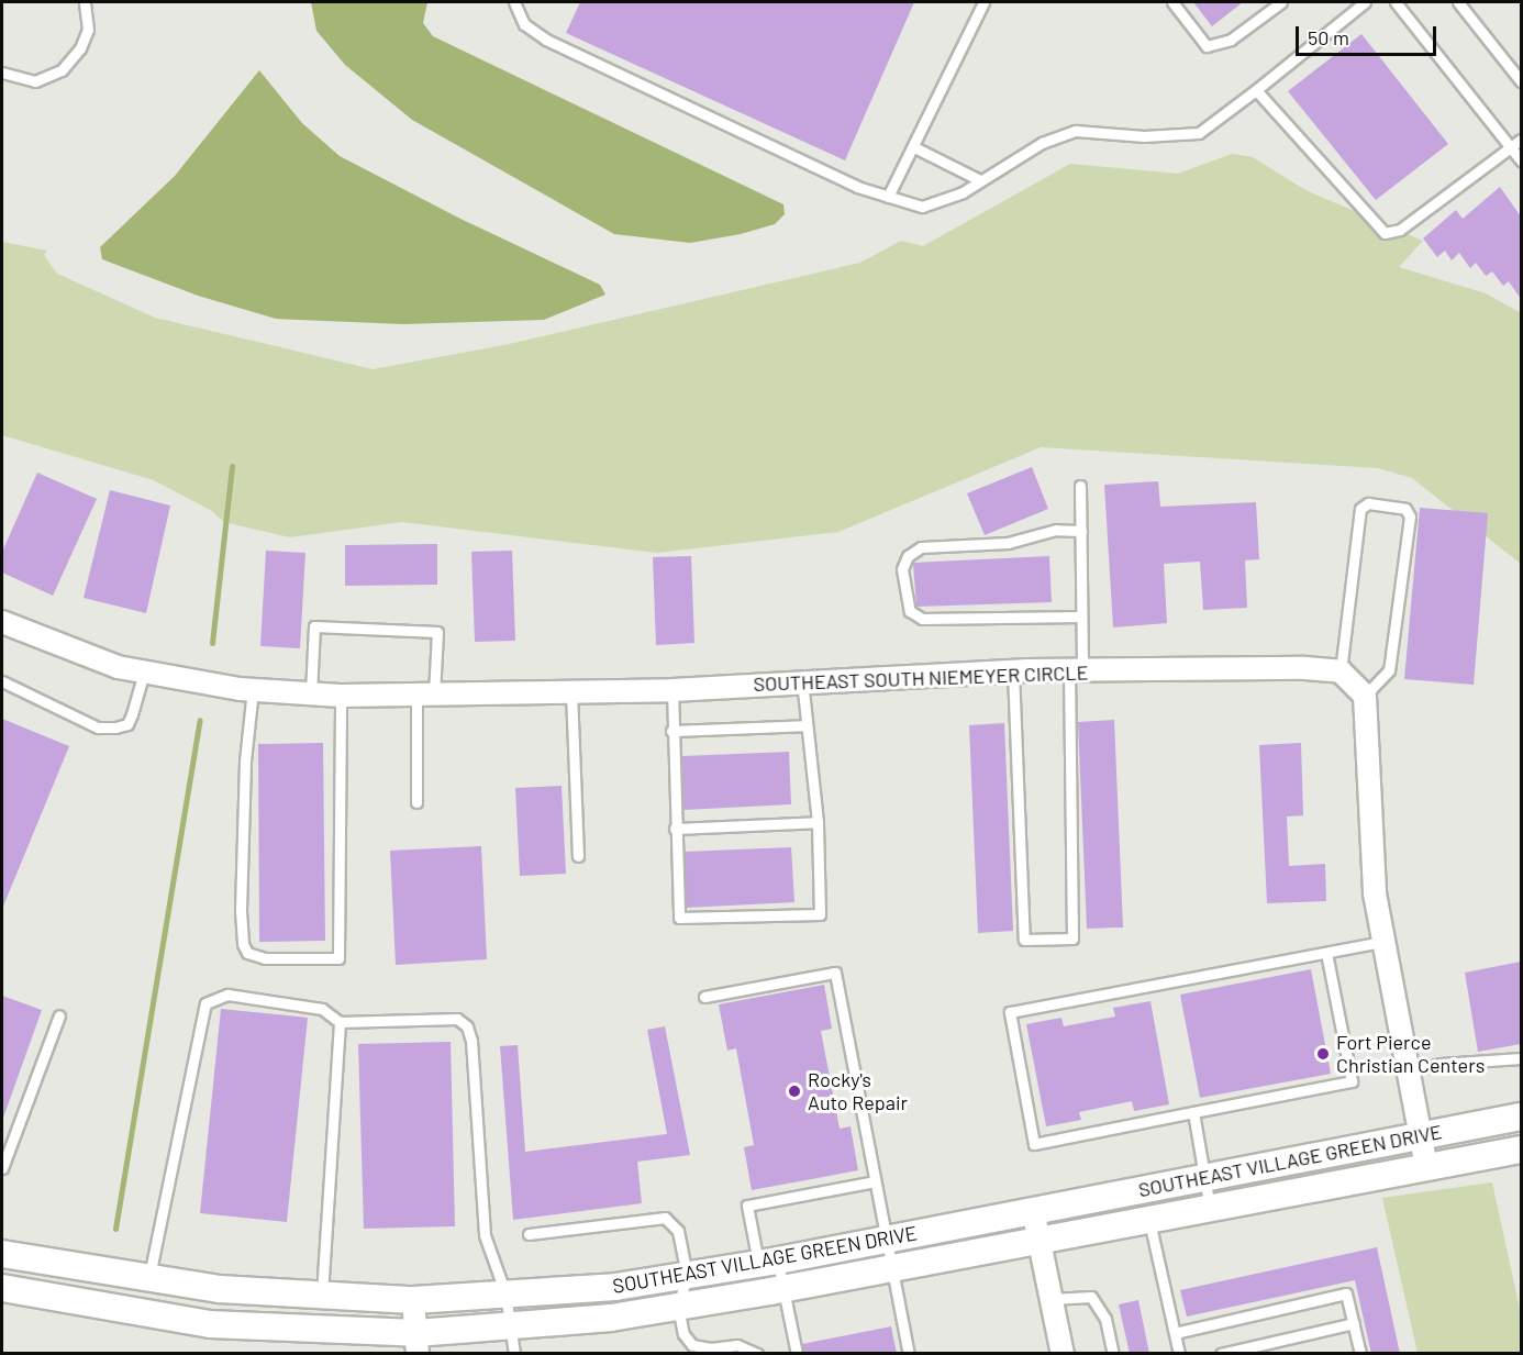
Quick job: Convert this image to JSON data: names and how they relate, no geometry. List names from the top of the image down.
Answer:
{
  "streets": {
    "street": ["SOUTHEAST SOUTH NIEMEYER CIRCLE", "SOUTHEAST VILLAGE GREEN DRIVE"]
  },
  "places": ["Fort Pierce Christian Centers", "Rocky's Auto Repair"],
  "scale_bar": "50 m"
}
